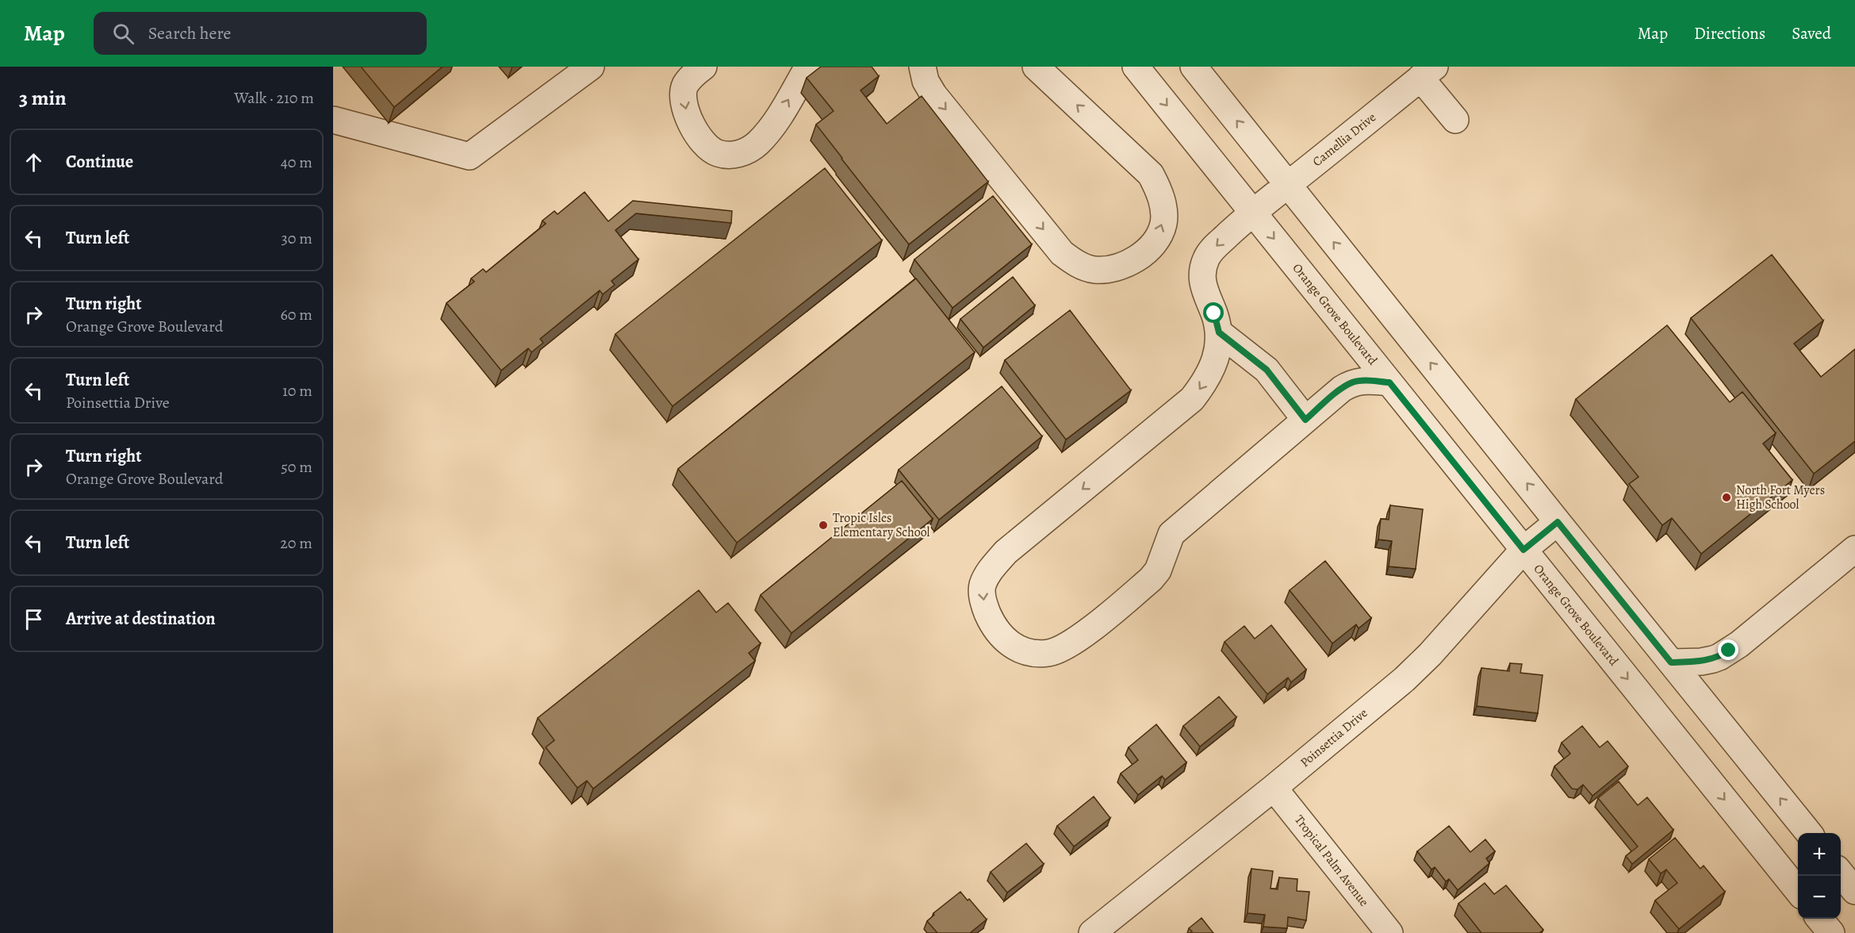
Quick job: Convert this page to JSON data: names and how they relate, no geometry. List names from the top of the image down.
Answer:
{
  "streets": {
    "street": [
      "Camellia Drive",
      "Orange Grove Boulevard",
      "Poinsettia Drive",
      "Tropical Palm Avenue"
    ]
  },
  "crossings": [
    ["Camellia Drive", "Orange Grove Boulevard"],
    ["Orange Grove Boulevard", "Poinsettia Drive"],
    ["Poinsettia Drive", "Tropical Palm Avenue"]
  ],
  "places": ["North Fort Myers High School", "Tropic Isles Elementary School"],
  "page": {
    "header": "Map",
    "search": "Search here",
    "nav": ["Map", "Directions", "Saved"],
    "heading": ["3 min", "Walk · 210 m"],
    "list": [
      ["Continue", "40 m"],
      ["Turn left", "30 m"],
      ["Turn right", "Orange Grove Boulevard", "60 m"],
      ["Turn left", "Poinsettia Drive", "10 m"],
      ["Turn right", "Orange Grove Boulevard", "50 m"],
      ["Turn left", "20 m"],
      "Arrive at destination"
    ],
    "map_buttons": ["+", "−"]
  }
}
